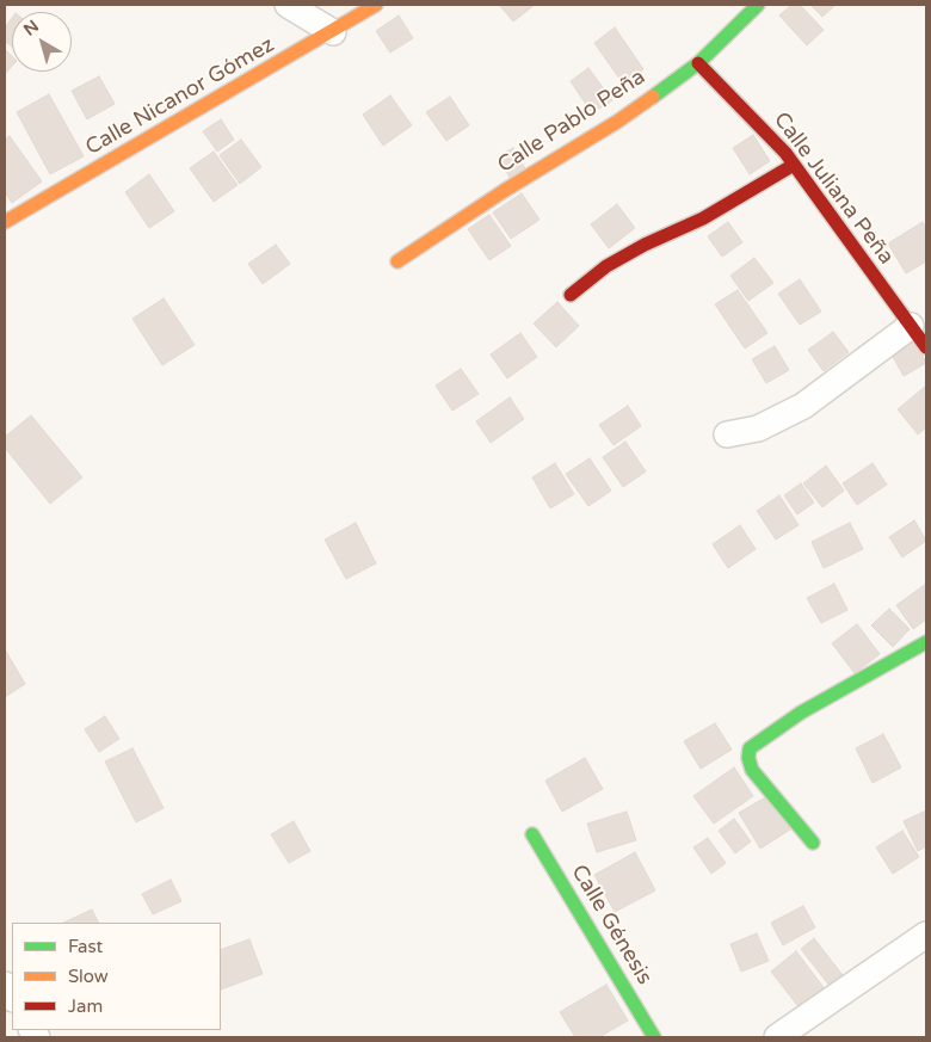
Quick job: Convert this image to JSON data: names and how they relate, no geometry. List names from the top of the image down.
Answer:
{
  "streets": {
    "street": [
      "Calle Nicanor Gómez",
      "Calle Pablo Peña",
      "Calle Juliana Peña",
      "Calle Génesis"
    ]
  },
  "crossings": [
    ["Calle Pablo Peña", "Calle Juliana Peña"]
  ],
  "legend": ["Fast", "Slow", "Jam"],
  "north": "top left"
}
